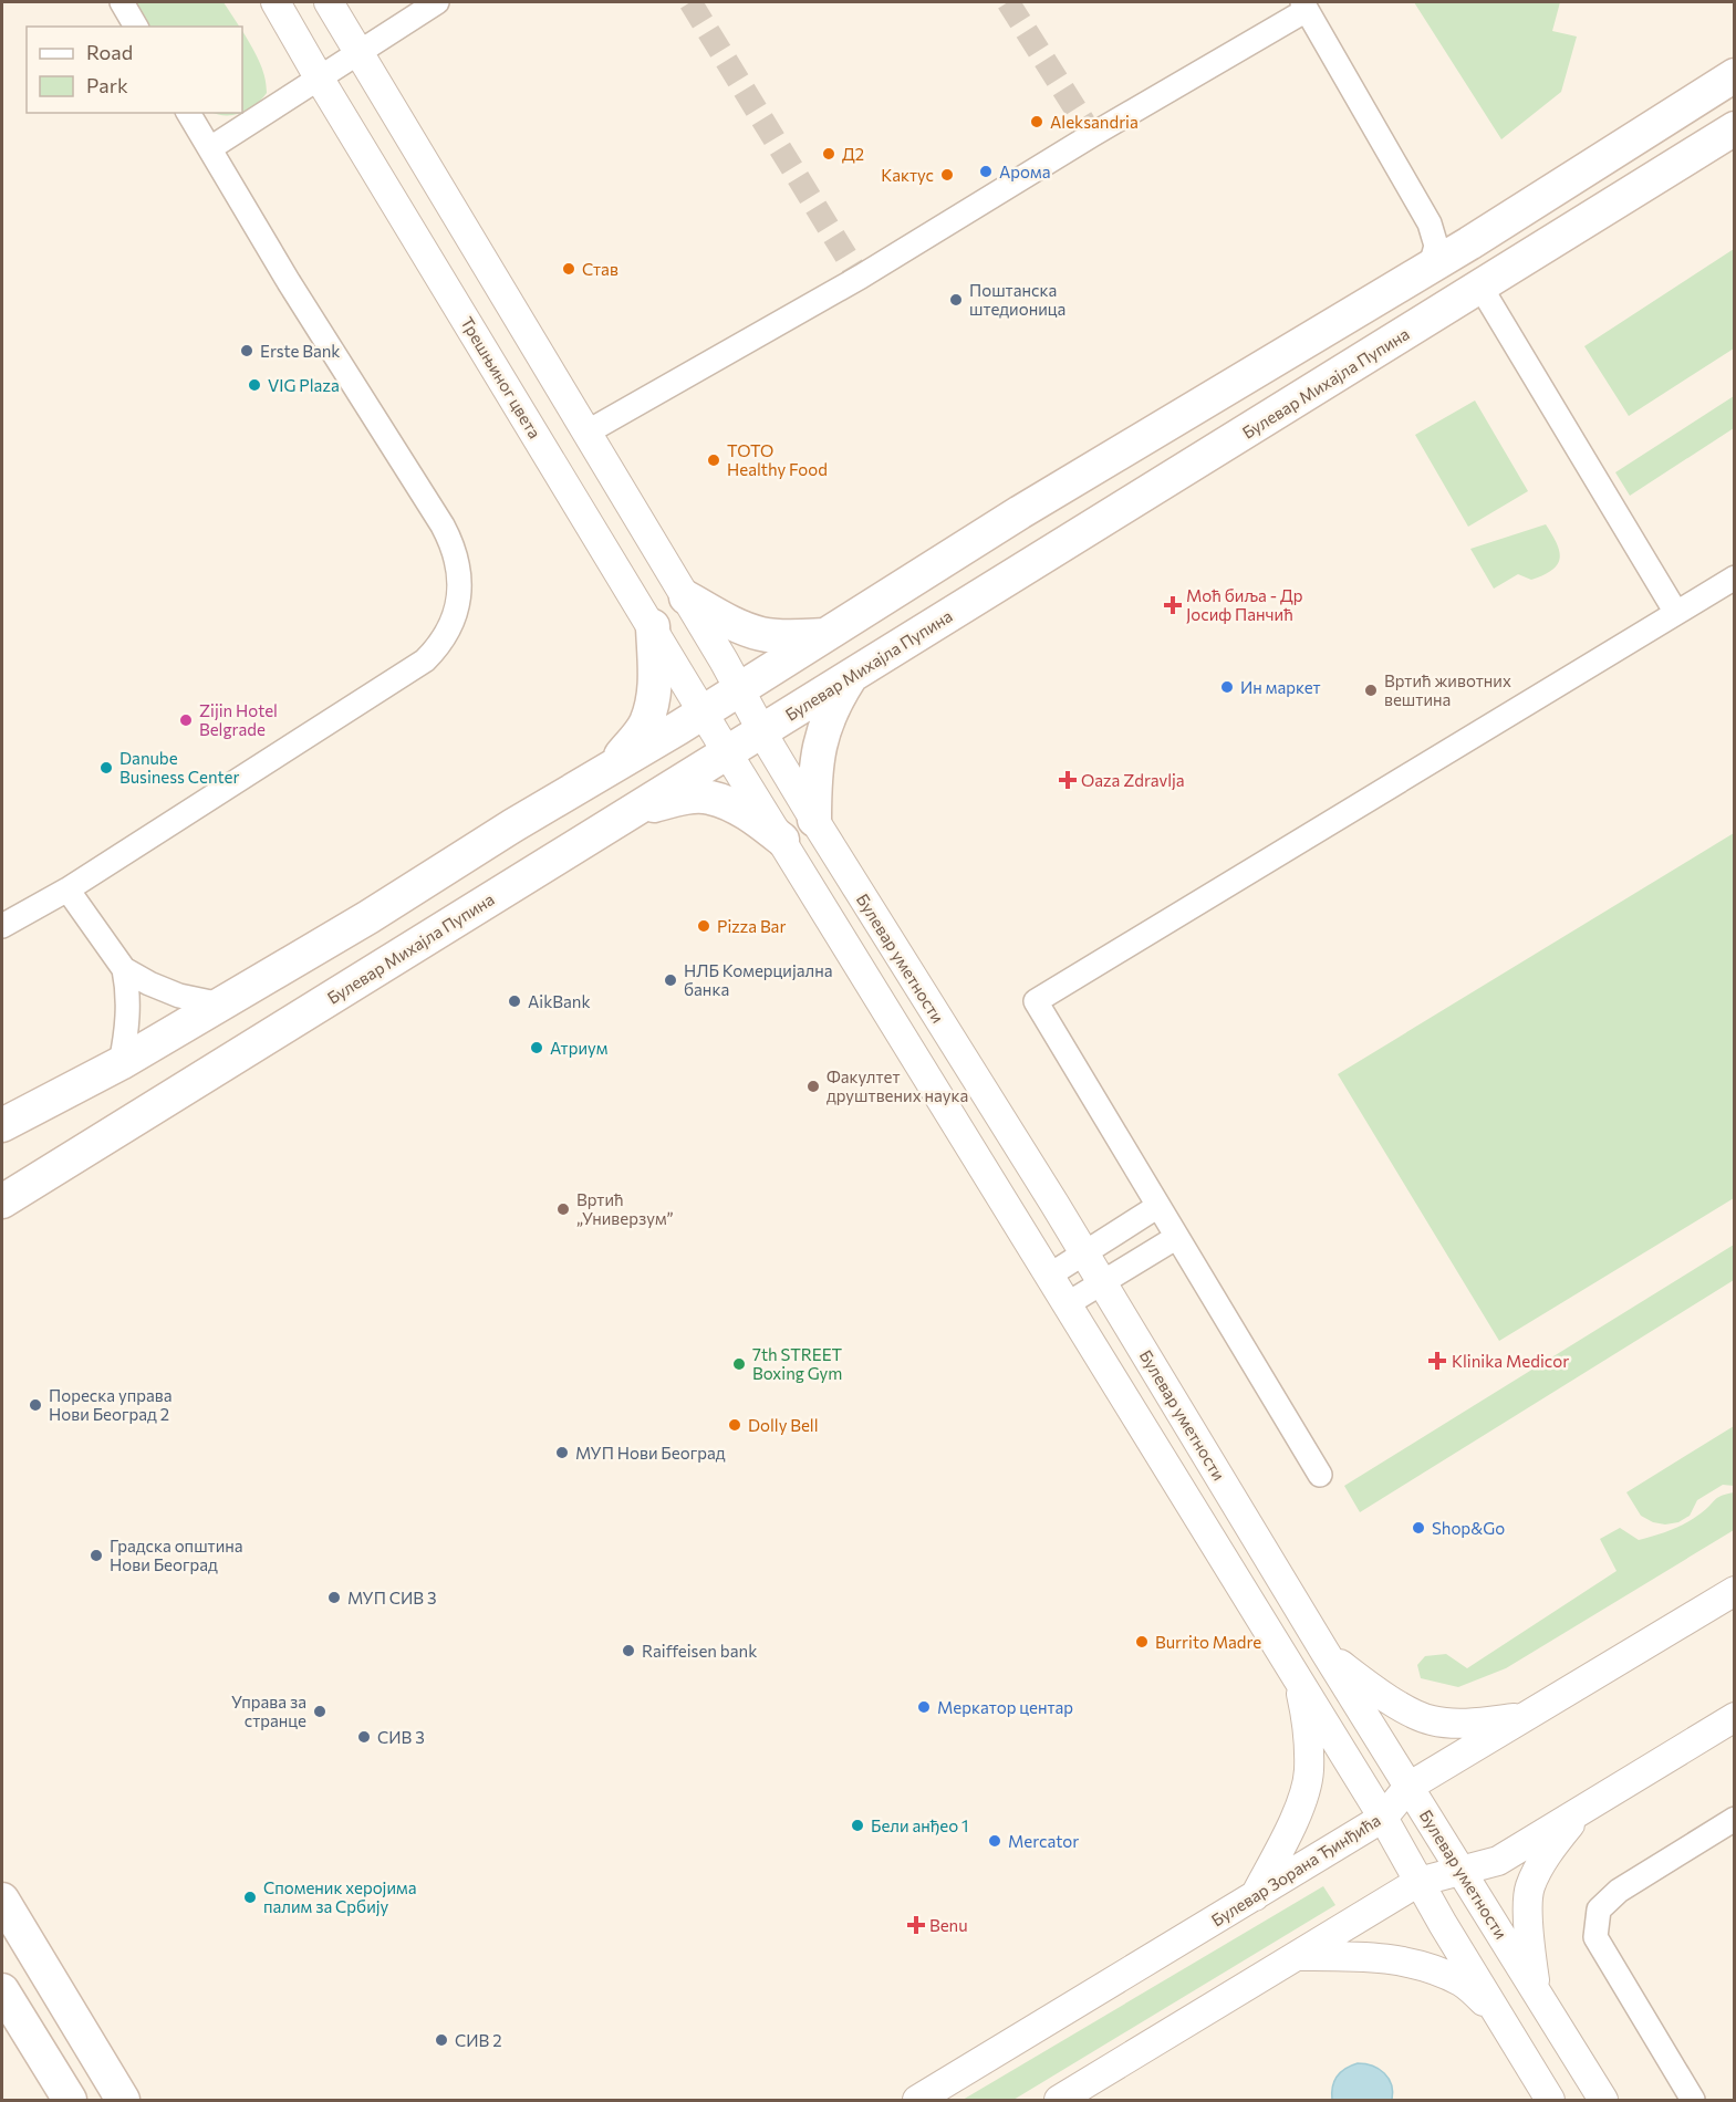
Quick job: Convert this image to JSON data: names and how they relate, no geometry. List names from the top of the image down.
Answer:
{
  "streets": {
    "main road": ["Булевар Михајла Пупина"],
    "street": ["Трешњиног цвета", "Булевар уметности", "Булевар Зорана Ђинђића"]
  },
  "crossings": [
    ["Трешњиног цвета", "Булевар Михајла Пупина"],
    ["Булевар Михајла Пупина", "Булевар уметности"],
    ["Булевар уметности", "Булевар Зорана Ђинђића"]
  ],
  "places": {
    "other": [
      "Aleksandria",
      "Д2",
      "Арома",
      "Кактус",
      "Став",
      "Поштанска штедионица",
      "Erste Bank",
      "VIG Plaza",
      "TOTO Healthy Food",
      "Ин маркет",
      "Вртић животних вештина",
      "Zijin Hotel Belgrade",
      "Danube Business Center",
      "Pizza Bar",
      "НЛБ Комерцијална банка",
      "AikBank",
      "Атриум",
      "Факултет друштвених наука",
      "Вртић „Универзум”",
      "7th STREET Boxing Gym",
      "Пореска управа Нови Београд 2",
      "Dolly Bell",
      "МУП Нови Београд",
      "Shop&Go",
      "Градска општина Нови Београд",
      "МУП СИВ 3",
      "Burrito Madre",
      "Raiffeisen bank",
      "Меркатор центар",
      "Управа за странце",
      "СИВ 3",
      "Бели анђео 1",
      "Mercator",
      "Споменик херојима палим за Србију",
      "СИВ 2"
    ],
    "health": [
      "Моћ биља - Др Јосиф Панчић",
      "Oaza Zdravlja",
      "Klinika Medicor",
      "Benu"
    ]
  },
  "legend": ["Road", "Park"]
}
